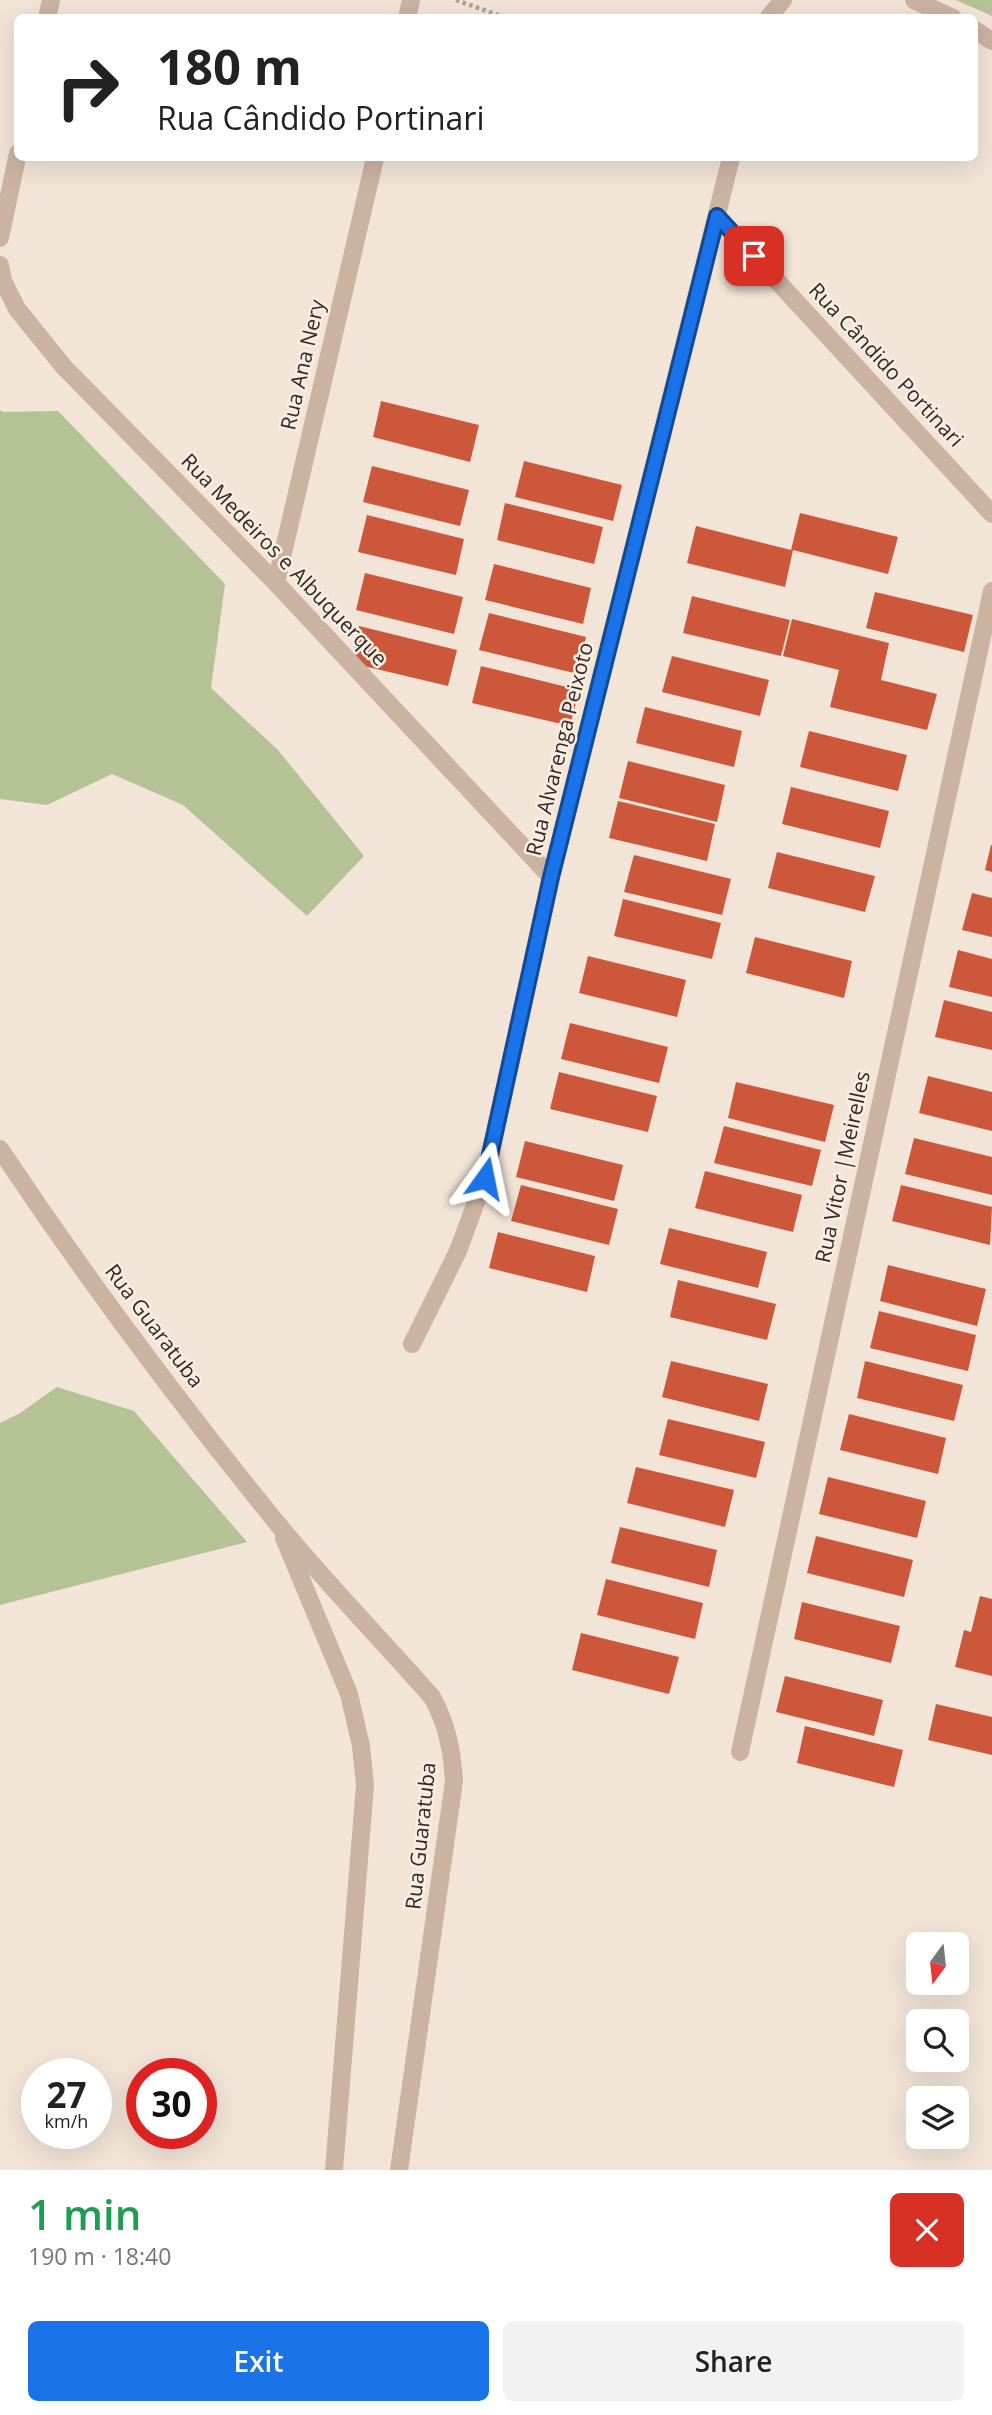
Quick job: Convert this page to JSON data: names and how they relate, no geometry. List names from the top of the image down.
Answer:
{
  "streets": {
    "street": [
      "Rua Ana Nery",
      "Rua Cândido Portinari",
      "Rua Medeiros e Albuquerque",
      "Rua Alvarenga Peixoto",
      "Rua Vitor |Meirelles",
      "Rua Guaratuba"
    ]
  },
  "crossings": [
    ["Rua Ana Nery", "Rua Medeiros e Albuquerque"],
    ["Rua Cândido Portinari", "Rua Alvarenga Peixoto"],
    ["Rua Medeiros e Albuquerque", "Rua Alvarenga Peixoto"]
  ],
  "north": "bottom",
  "page": {
    "turn": ["180 m", "Rua Cândido Portinari"],
    "speed": "27 km/h",
    "limit": "30",
    "heading": ["1 min", "190 m · 18:40"],
    "buttons": ["Exit", "Share"]
  }
}
